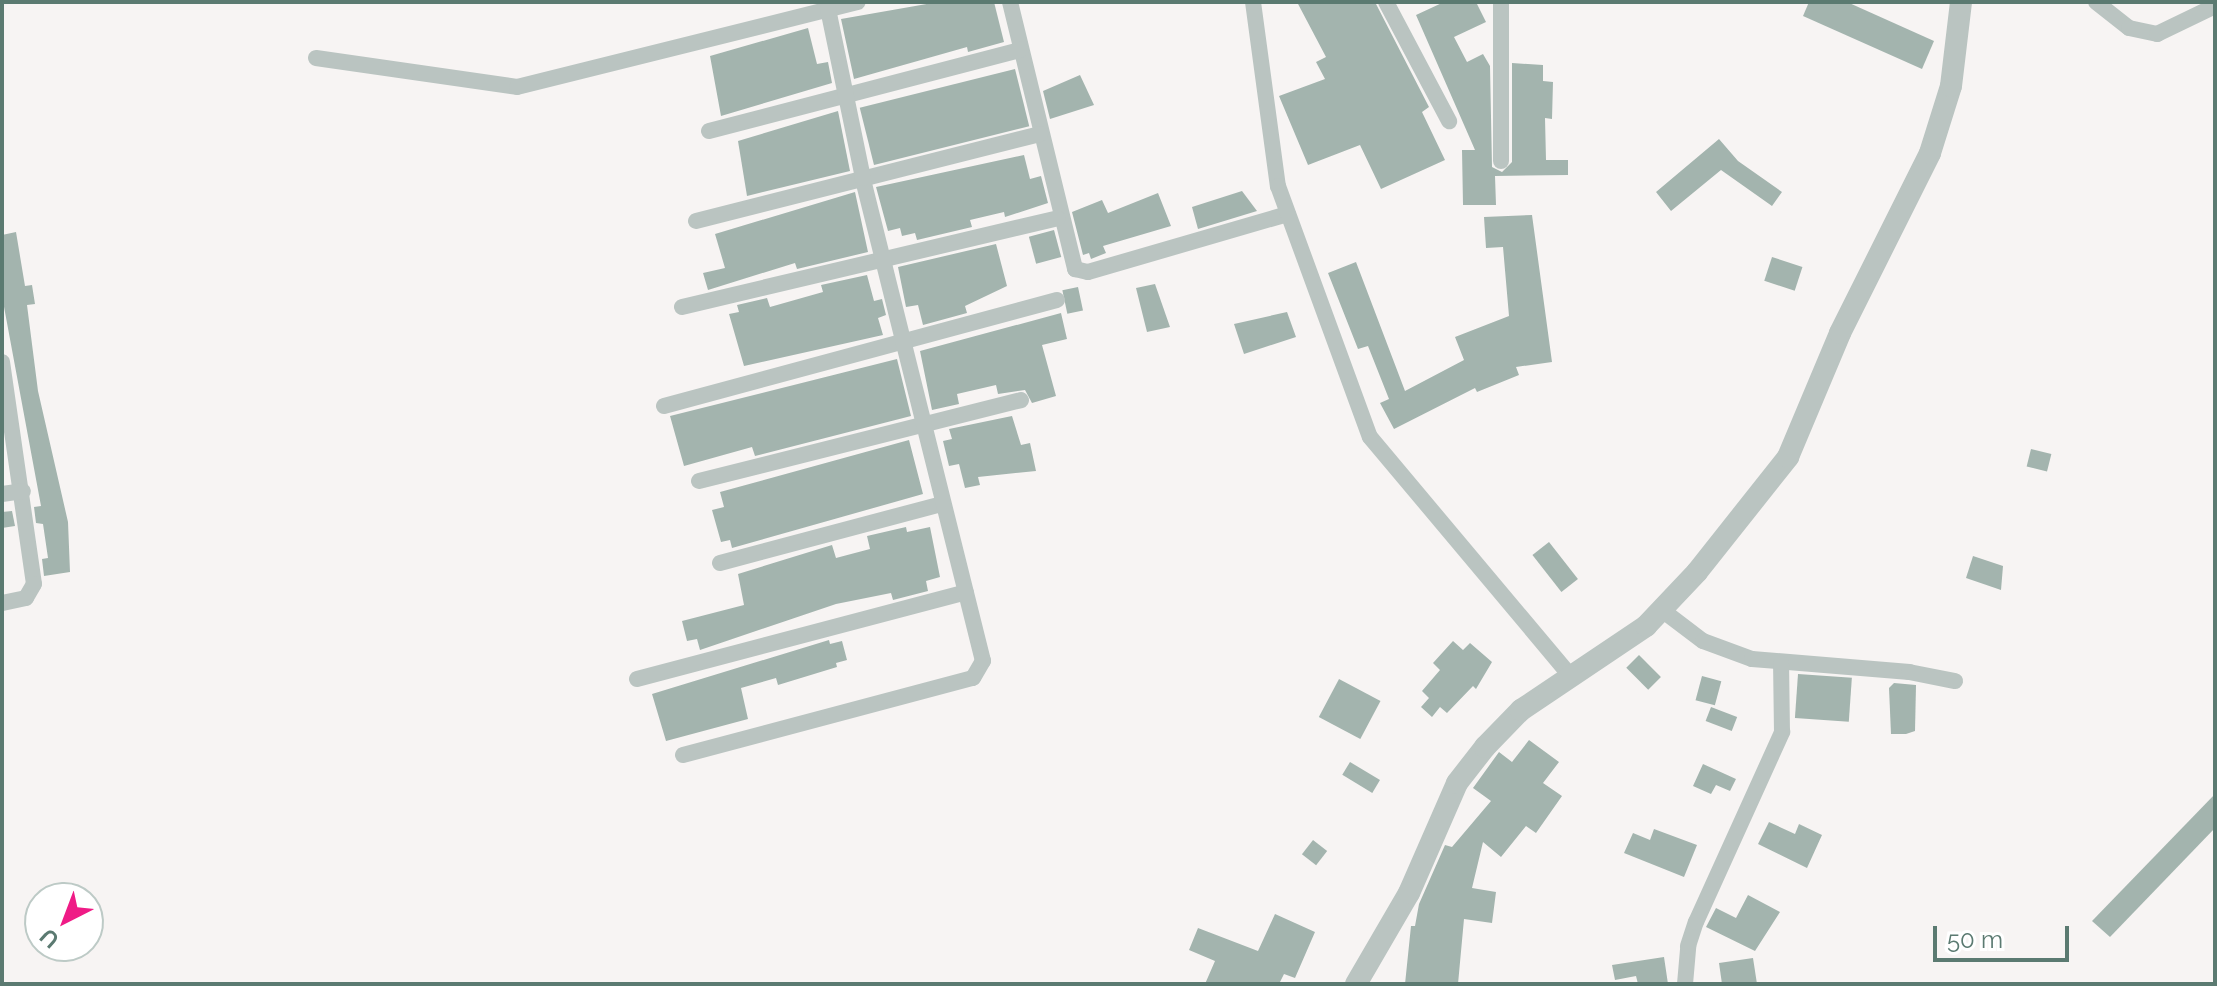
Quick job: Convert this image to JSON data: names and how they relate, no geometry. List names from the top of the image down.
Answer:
{
  "scale_bar": "50 m",
  "north": "bottom left"
}
